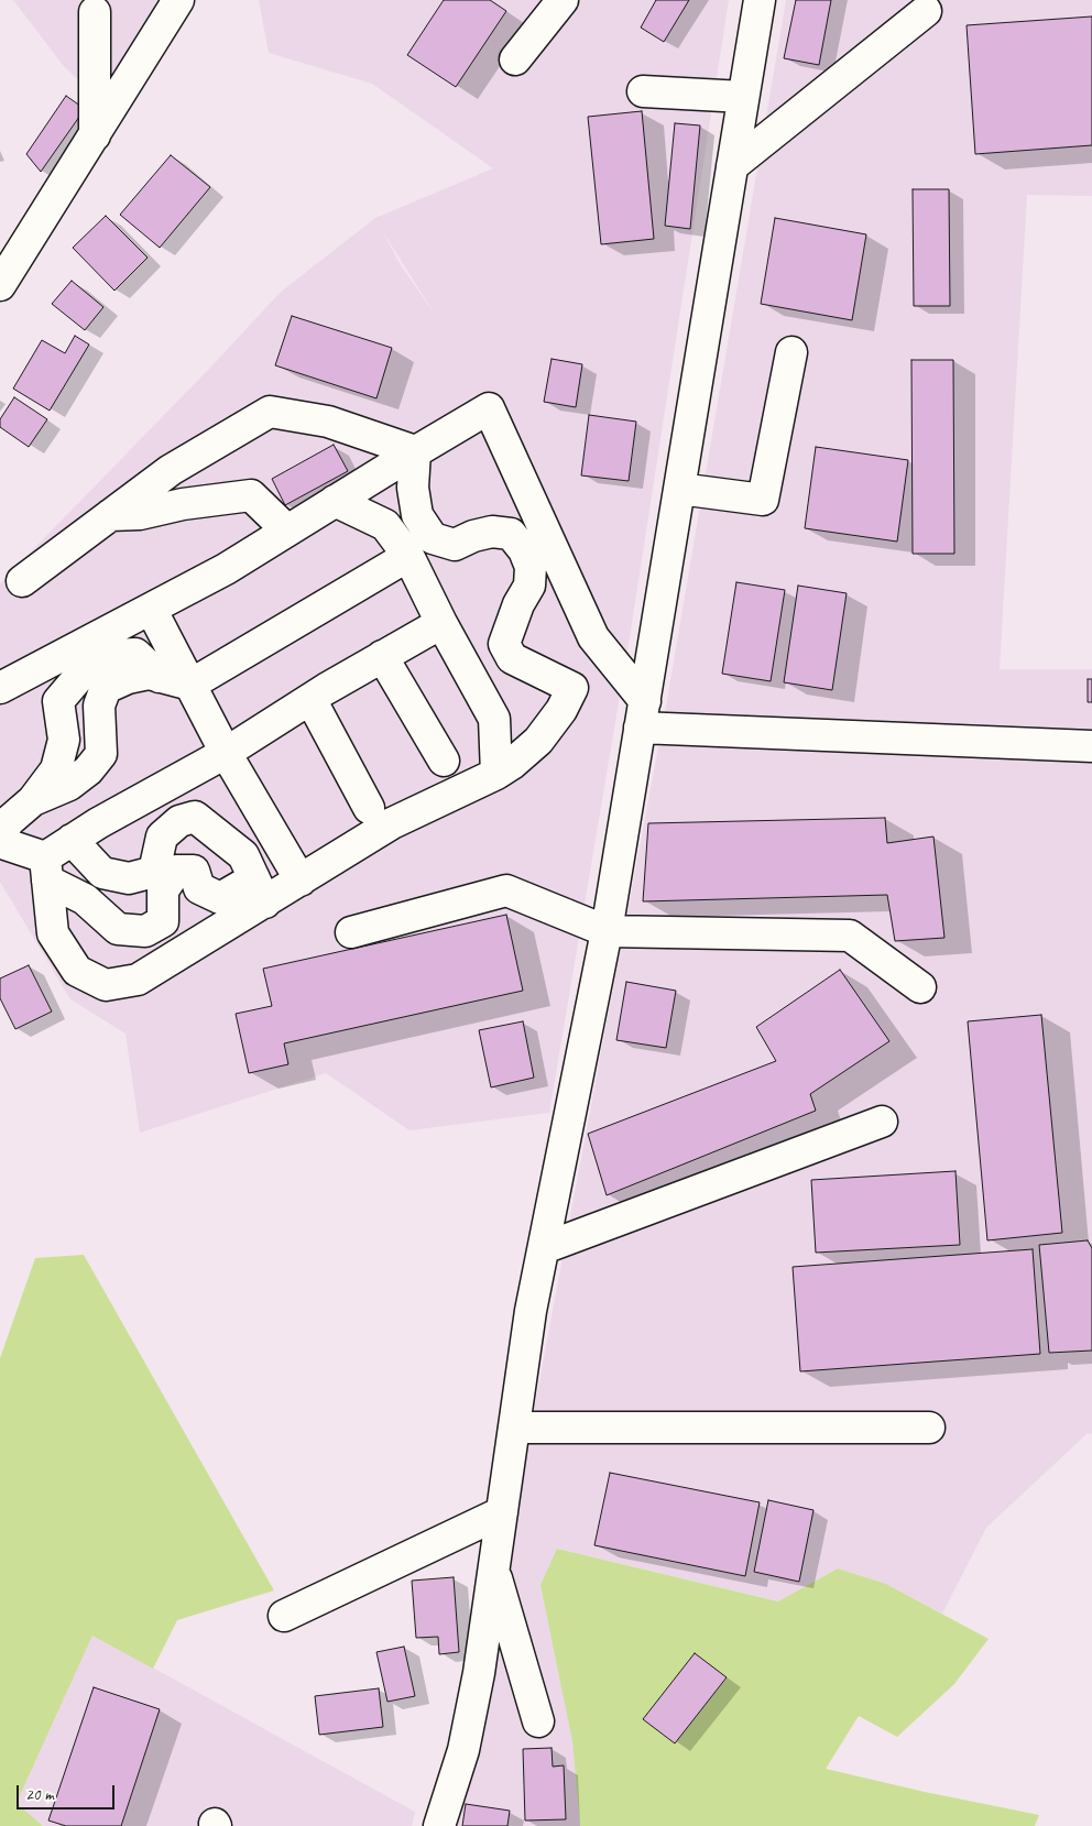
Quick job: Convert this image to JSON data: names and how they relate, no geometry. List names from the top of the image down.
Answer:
{
  "scale_bar": "20 m"
}
